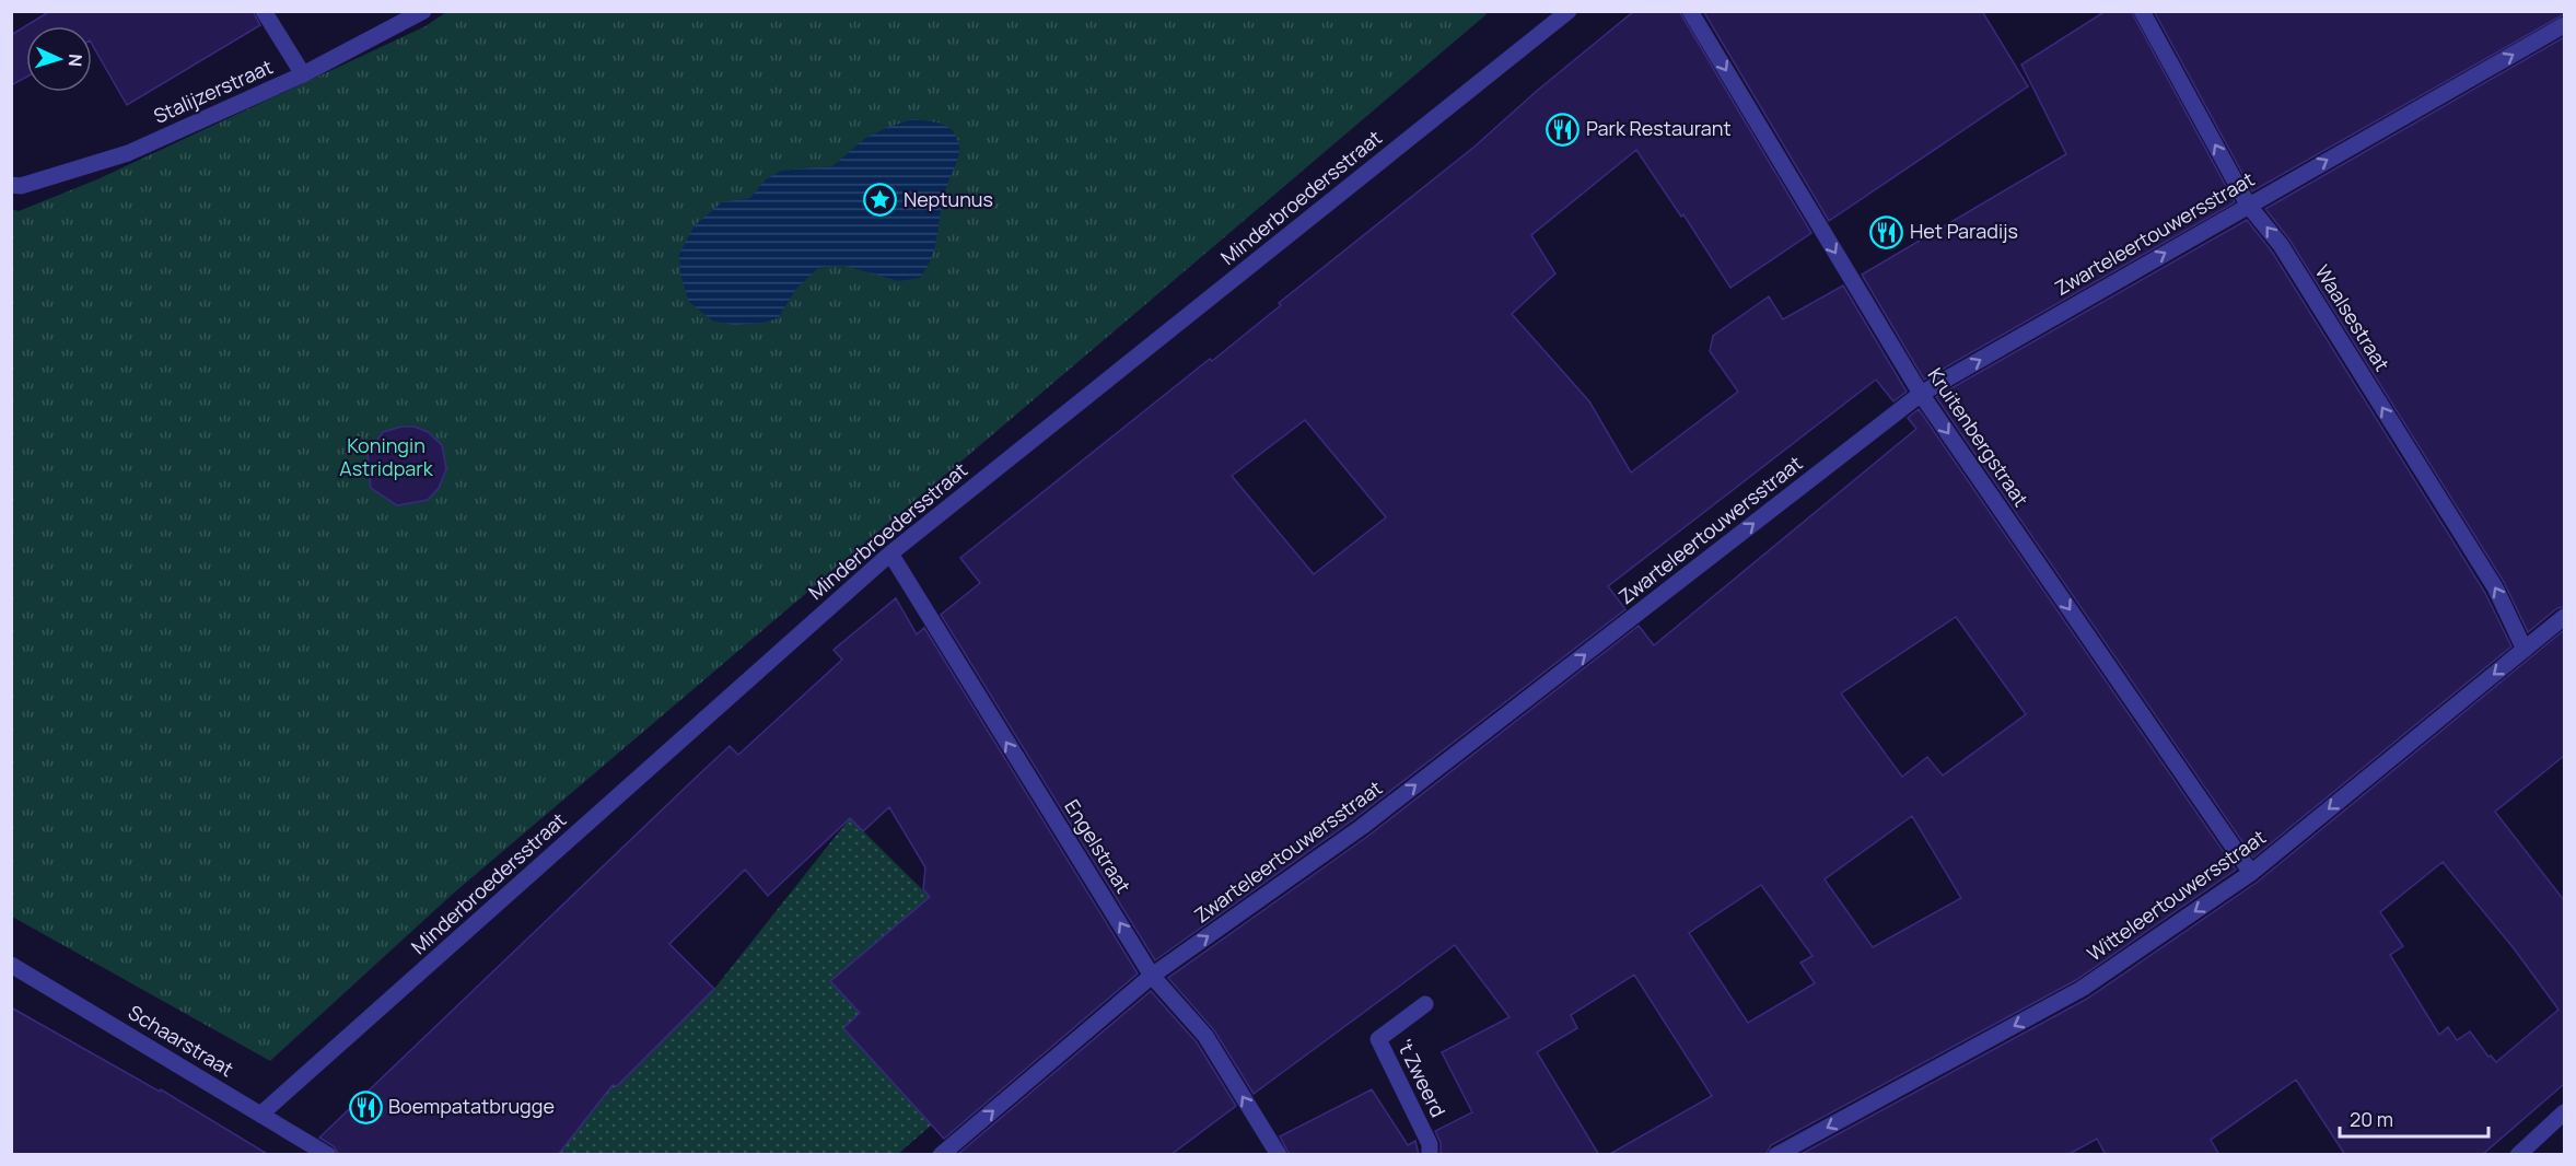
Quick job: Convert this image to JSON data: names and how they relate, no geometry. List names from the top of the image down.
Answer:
{
  "streets": {
    "street": [
      "Stalijzerstraat",
      "Minderbroedersstraat",
      "Zwarteleertouwersstraat",
      "Waalsestraat",
      "Kruitenbergstraat",
      "Engelstraat",
      "Witteleertouwersstraat",
      "Schaarstraat",
      "'t Zweerd"
    ]
  },
  "crossings": [
    ["Minderbroedersstraat", "Engelstraat"],
    ["Minderbroedersstraat", "Schaarstraat"],
    ["Zwarteleertouwersstraat", "Waalsestraat"],
    ["Zwarteleertouwersstraat", "Kruitenbergstraat"],
    ["Zwarteleertouwersstraat", "Engelstraat"],
    ["Waalsestraat", "Witteleertouwersstraat"],
    ["Kruitenbergstraat", "Witteleertouwersstraat"]
  ],
  "one_way": [
    "Zwarteleertouwersstraat",
    "Waalsestraat",
    "Kruitenbergstraat",
    "Engelstraat",
    "Witteleertouwersstraat"
  ],
  "parks": ["Koningin Astridpark"],
  "places": {
    "restaurant": ["Park Restaurant", "Het Paradijs", "Boempatatbrugge"],
    "place": ["Neptunus"]
  },
  "scale_bar": "20 m",
  "north": "right"
}
